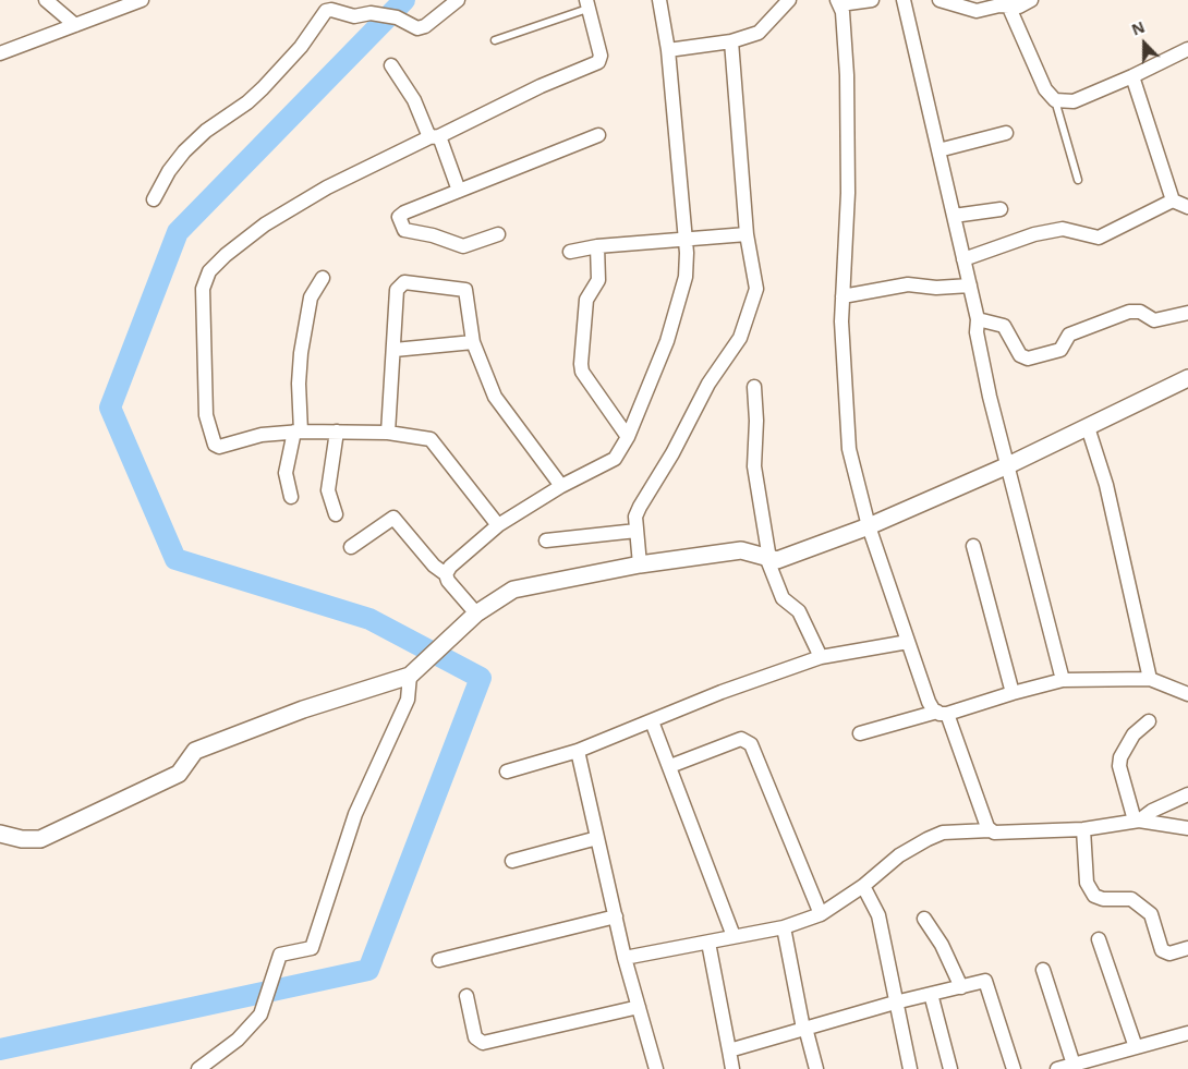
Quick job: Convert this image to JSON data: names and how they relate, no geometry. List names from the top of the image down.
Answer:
{
  "north": "top"
}
